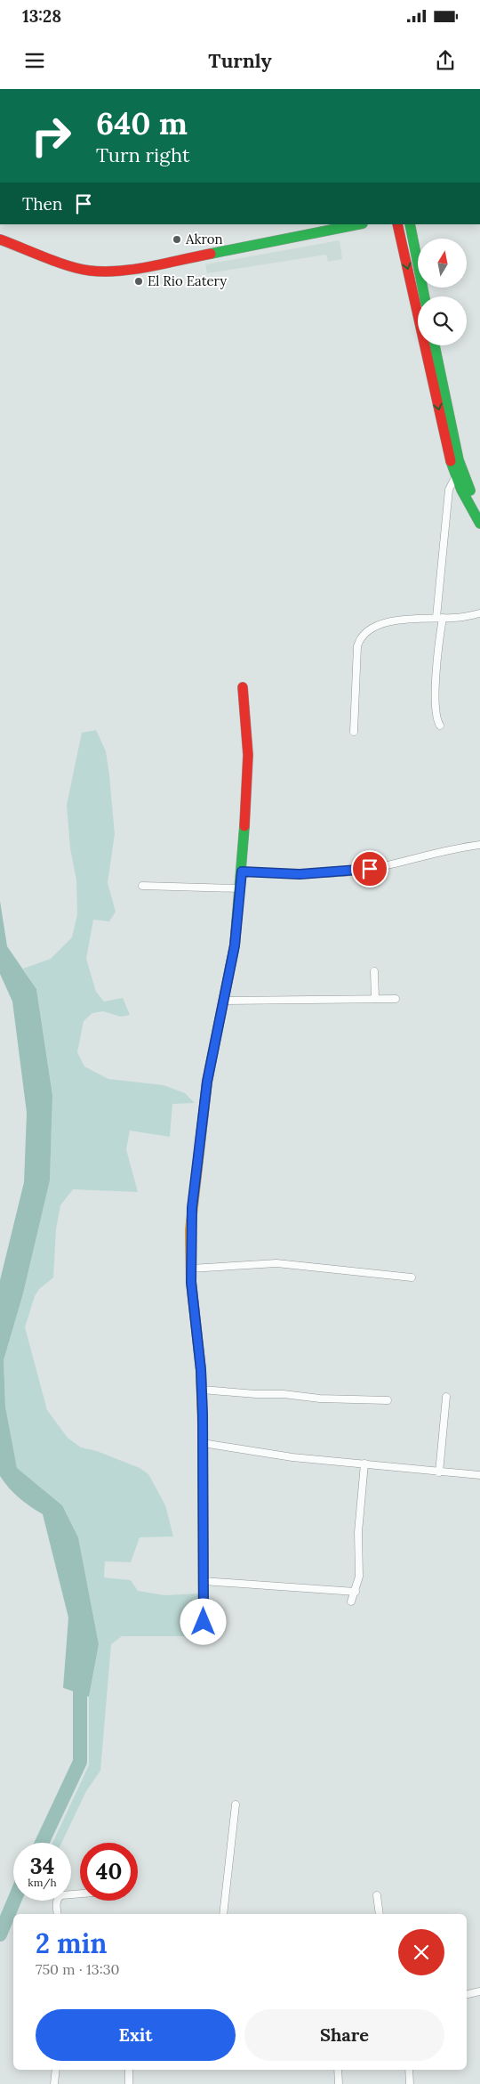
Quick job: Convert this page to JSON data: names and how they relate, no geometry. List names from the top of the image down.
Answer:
{
  "places": ["Akron", "El Rio Eatery"],
  "north": "top",
  "page": {
    "status": "13:28",
    "header": "Turnly",
    "turn": ["640 m", "Turn right"],
    "then": "Then",
    "speed": "34 km/h",
    "limit": "40",
    "heading": ["2 min", "750 m · 13:30"],
    "buttons": ["Exit", "Share"]
  }
}
